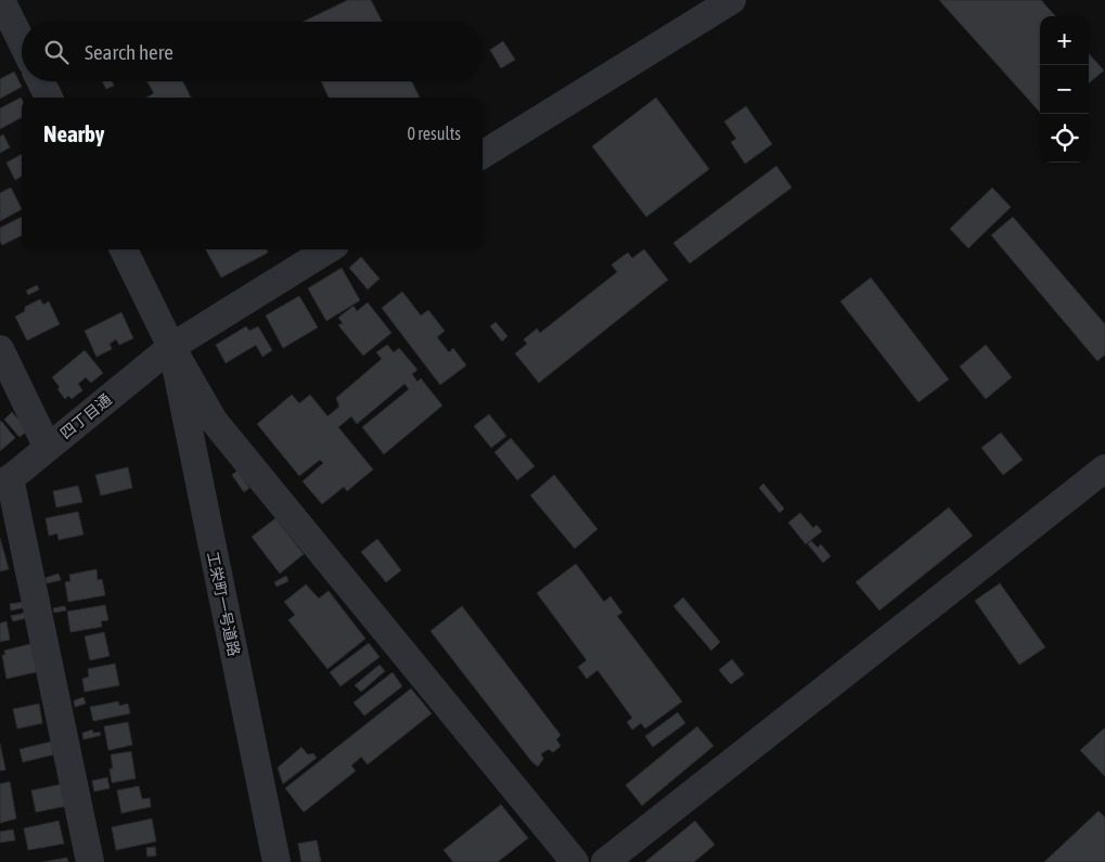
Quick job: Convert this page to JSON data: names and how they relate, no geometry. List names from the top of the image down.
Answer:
{
  "streets": {
    "street": ["四丁目通", "工栄町一号道路"]
  },
  "crossings": [
    ["四丁目通", "工栄町一号道路"]
  ],
  "page": {
    "map_buttons": ["+", "−"],
    "search": "Search here",
    "heading": ["Nearby", "0 results"]
  }
}
